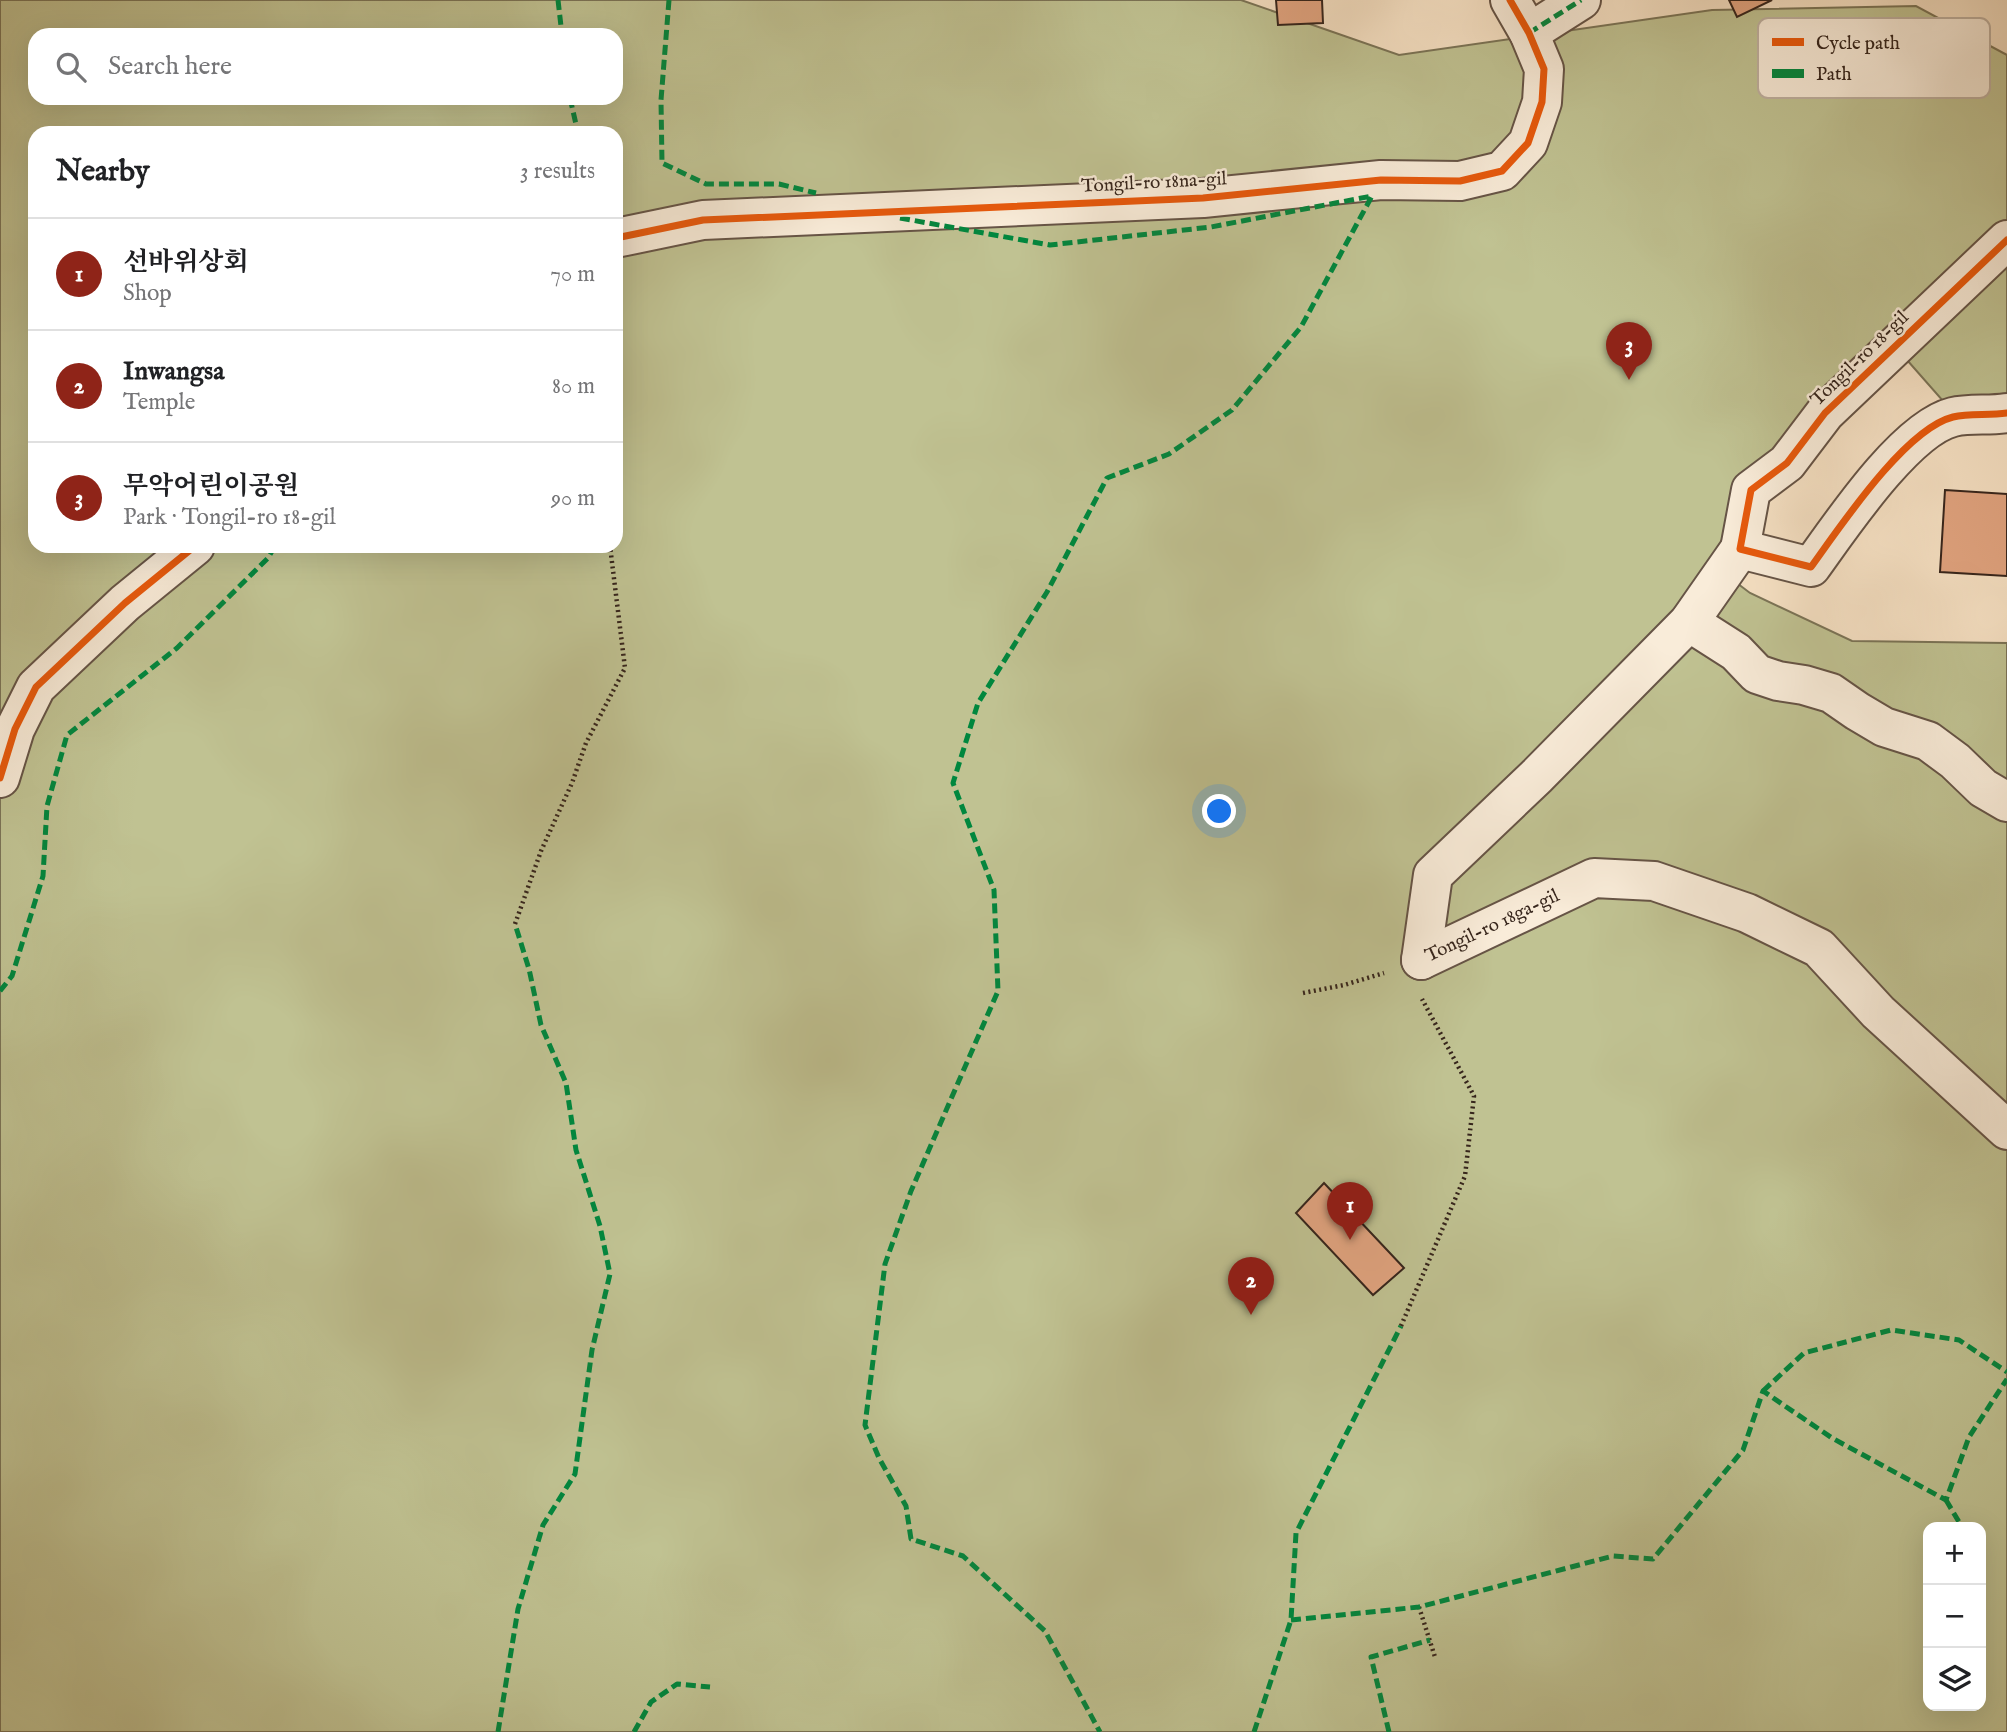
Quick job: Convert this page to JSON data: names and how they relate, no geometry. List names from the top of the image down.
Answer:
{
  "streets": {
    "street": ["Tongil-ro 18na-gil", "Tongil-ro 18-gil", "Tongil-ro 18ga-gil"]
  },
  "crossings": [
    ["Tongil-ro 18-gil", "Tongil-ro 18ga-gil"]
  ],
  "legend": ["Cycle path", "Path"],
  "page": {
    "search": "Search here",
    "heading": ["Nearby", "3 results"],
    "list": [
      {
        "mark": "1",
        "name": "선바위상회",
        "note": "Shop",
        "value": "70 m"
      },
      {
        "mark": "2",
        "name": "Inwangsa",
        "note": "Temple",
        "value": "80 m"
      },
      {
        "mark": "3",
        "name": "무악어린이공원",
        "note": "Park · Tongil-ro 18-gil",
        "value": "90 m"
      }
    ],
    "pins": ["3", "1", "2"],
    "map_buttons": ["+", "−"]
  }
}
